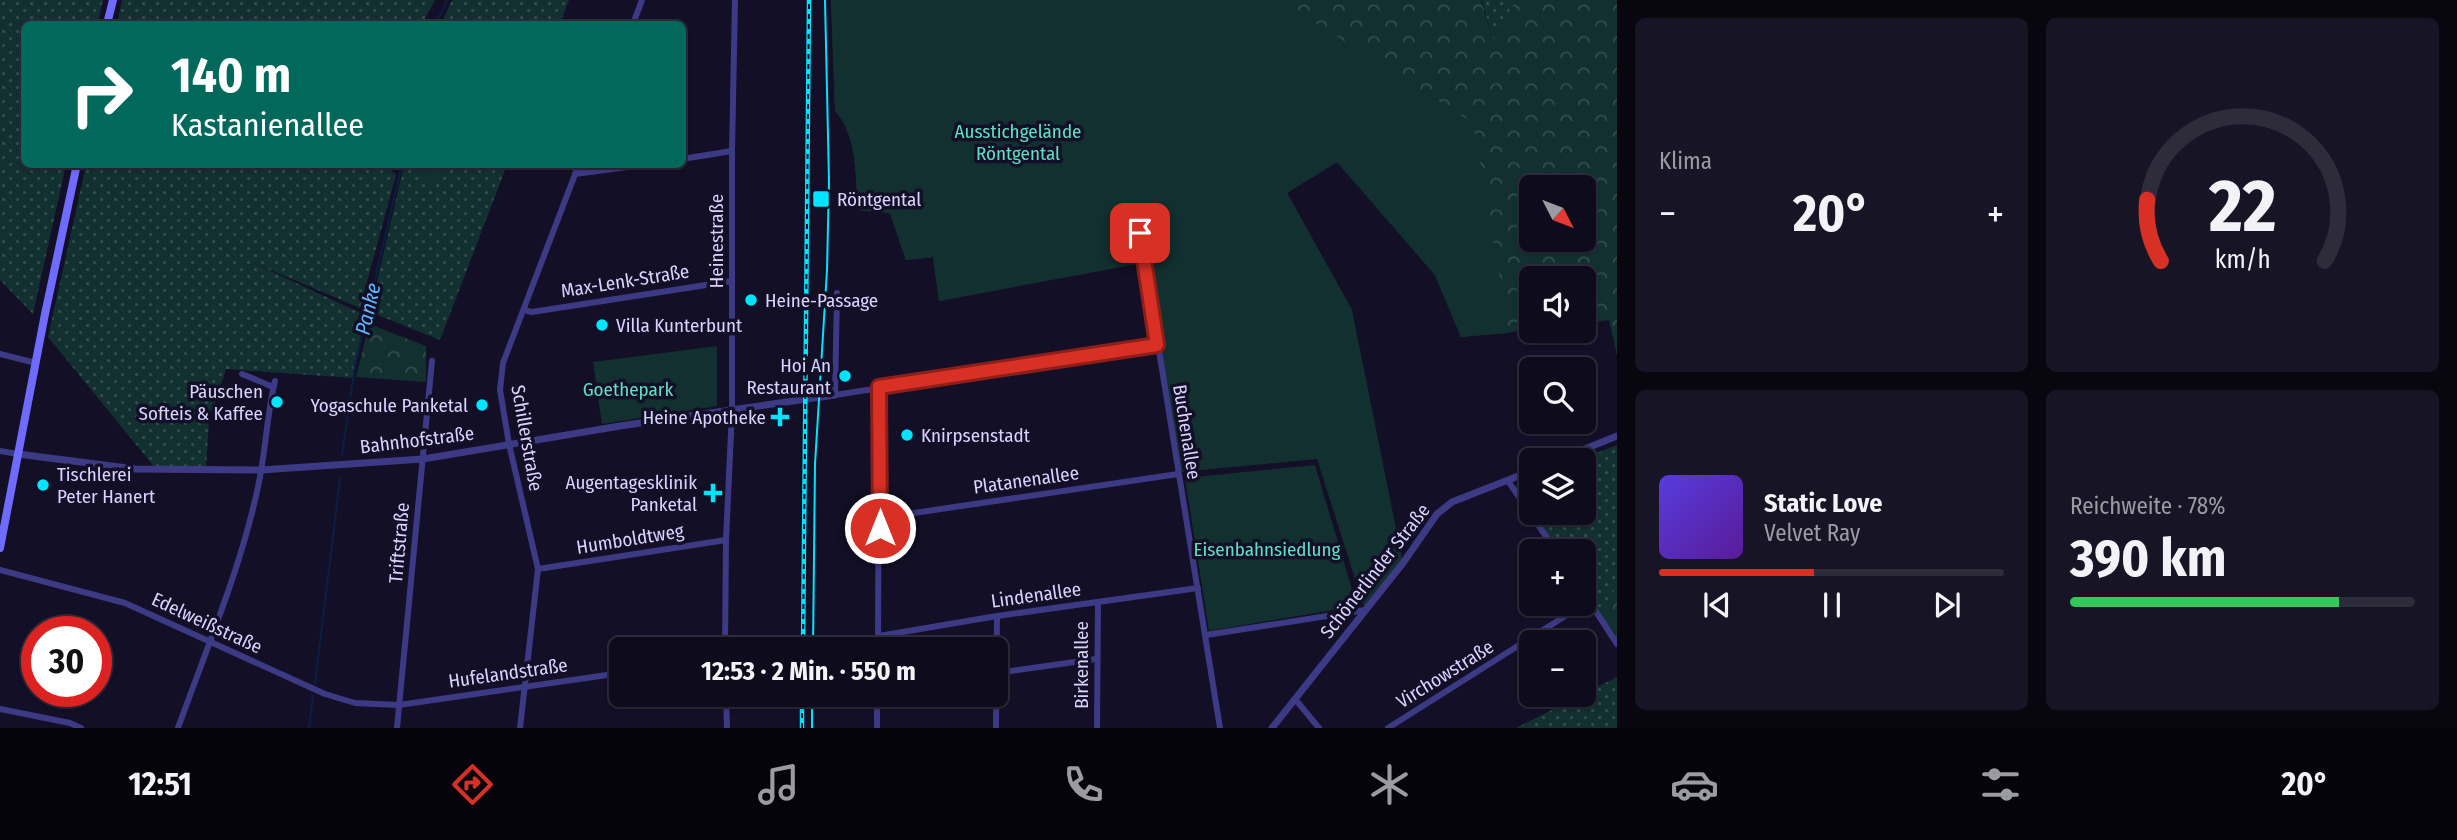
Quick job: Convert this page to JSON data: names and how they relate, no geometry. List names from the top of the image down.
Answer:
{
  "streets": {
    "street": [
      "Heinestraße",
      "Max-Lenk-Straße",
      "Buchenallee",
      "Schillerstraße",
      "Bahnhofstraße",
      "Platanenallee",
      "Humboldtweg",
      "Triftstraße",
      "Schönerlinder Straße",
      "Lindenallee",
      "Edelweißstraße",
      "Birkenallee",
      "Hufelandstraße",
      "Virchowstraße"
    ]
  },
  "crossings": [
    ["Heinestraße", "Max-Lenk-Straße"],
    ["Heinestraße", "Bahnhofstraße"],
    ["Heinestraße", "Humboldtweg"],
    ["Max-Lenk-Straße", "Schillerstraße"],
    ["Buchenallee", "Platanenallee"],
    ["Buchenallee", "Lindenallee"],
    ["Schillerstraße", "Bahnhofstraße"],
    ["Schillerstraße", "Humboldtweg"],
    ["Schillerstraße", "Hufelandstraße"],
    ["Bahnhofstraße", "Triftstraße"],
    ["Triftstraße", "Edelweißstraße"],
    ["Triftstraße", "Hufelandstraße"],
    ["Lindenallee", "Birkenallee"],
    ["Edelweißstraße", "Hufelandstraße"]
  ],
  "water": ["Panke"],
  "parks": ["Ausstichgelände Röntgental", "Goethepark", "Eisenbahnsiedlung"],
  "places": {
    "transit": ["Röntgental"],
    "other": [
      "Heine-Passage",
      "Villa Kunterbunt",
      "Hoi An Restaurant",
      "Päuschen Softeis & Kaffee",
      "Yogaschule Panketal",
      "Knirpsenstadt",
      "Tischlerei Peter Hanert"
    ],
    "health": ["Heine Apotheke", "Augentagesklinik Panketal"]
  },
  "north": "bottom right",
  "page": {
    "tile": [
      "Klima",
      ["Reichweite · 78%", "390 km"]
    ],
    "turn": ["140 m", "Kastanienallee"],
    "map_buttons": ["+", "−"],
    "heat": ["−", "20°", "+"],
    "song": ["Static Love", "Velvet Ray"],
    "limit": "30",
    "trip": "12:53 · 2 Min. · 550 m",
    "tabs": ["12:51", "20°"],
    "gauge": ["22", "km/h"]
  }
}
